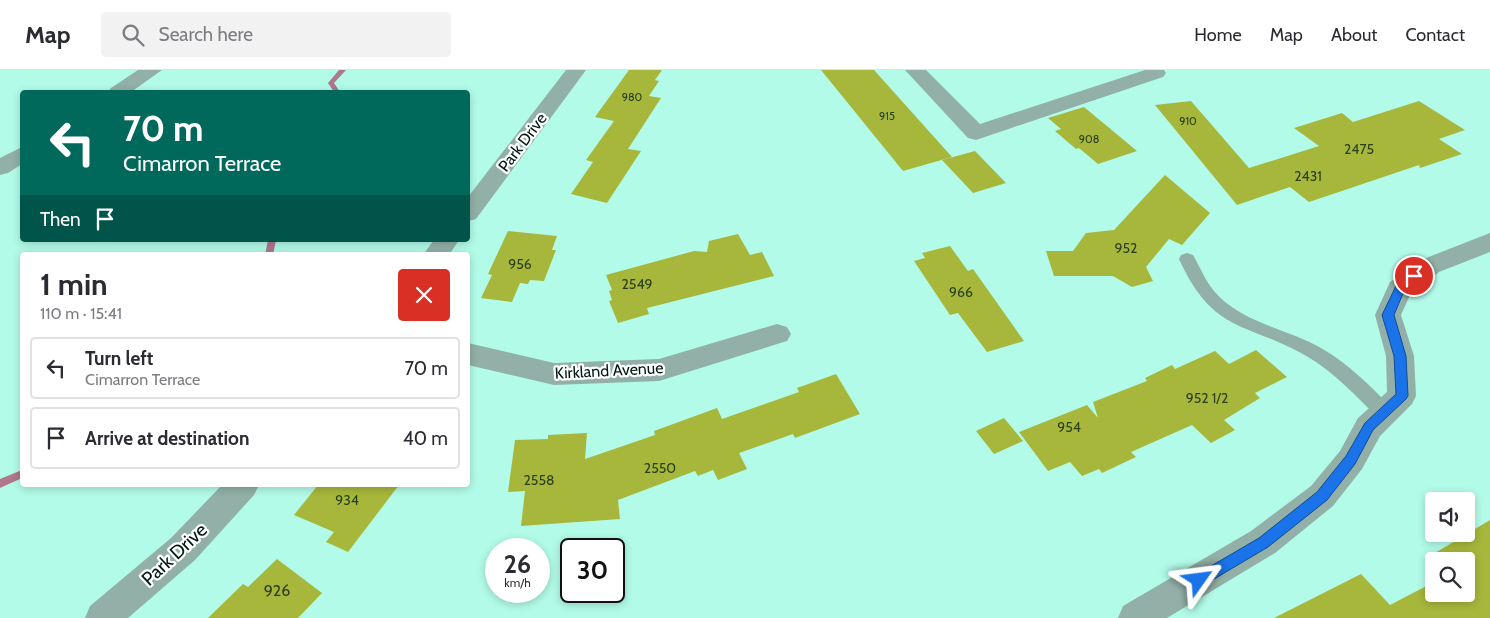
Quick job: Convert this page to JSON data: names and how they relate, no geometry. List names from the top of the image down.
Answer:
{
  "streets": {
    "street": ["Park Drive", "Kirkland Avenue"]
  },
  "house_numbers": [
    "980",
    "915",
    "910",
    "908",
    "2475",
    "2431",
    "952",
    "956",
    "2549",
    "966",
    "952 1/2",
    "954",
    "2550",
    "2558",
    "934",
    "926"
  ],
  "page": {
    "header": "Map",
    "search": "Search here",
    "nav": [
      "Home",
      "Map",
      "About",
      "Contact"
    ],
    "turn": ["70 m", "Cimarron Terrace"],
    "then": "Then",
    "heading": ["1 min", "110 m · 15:41"],
    "list": [
      {
        "name": "Turn left",
        "note": "Cimarron Terrace",
        "value": "70 m"
      },
      {
        "name": "Arrive at destination",
        "value": "40 m"
      }
    ],
    "speed": "26 km/h",
    "limit": "30"
  }
}
